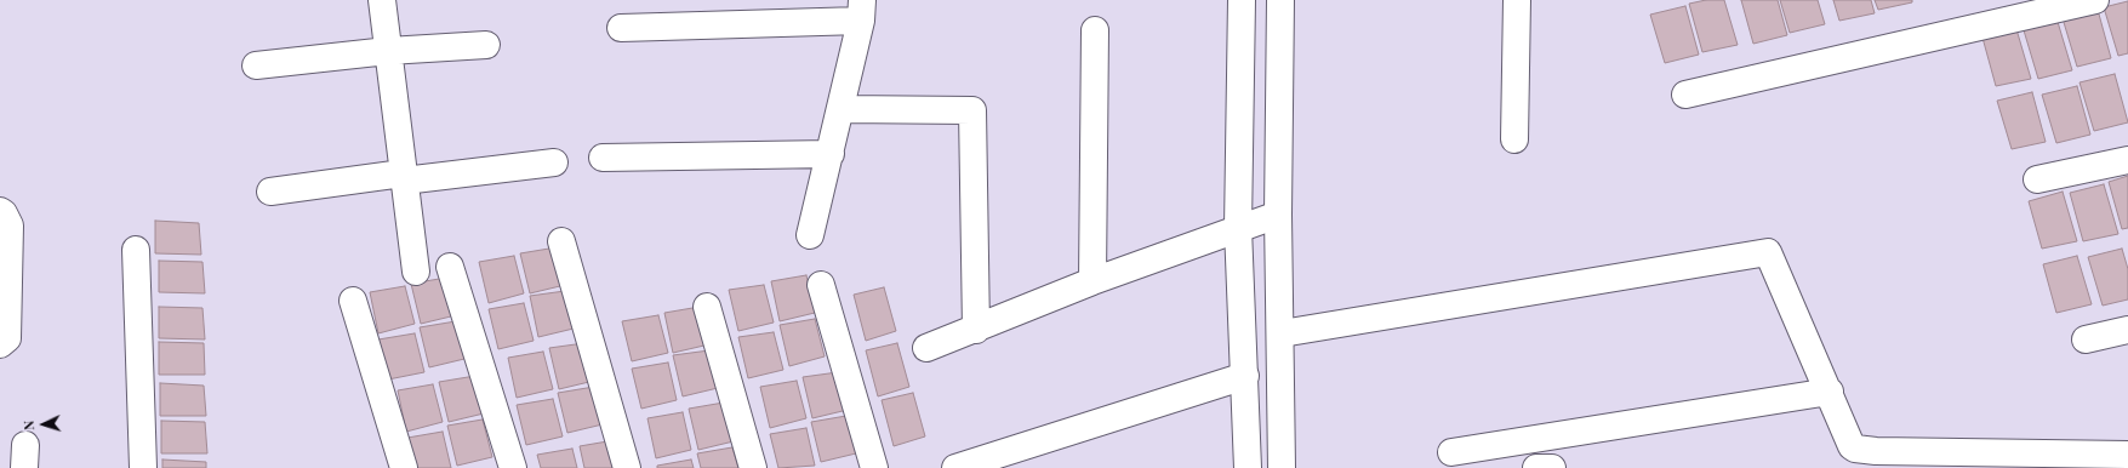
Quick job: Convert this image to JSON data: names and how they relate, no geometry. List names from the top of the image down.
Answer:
{
  "north": "left"
}
